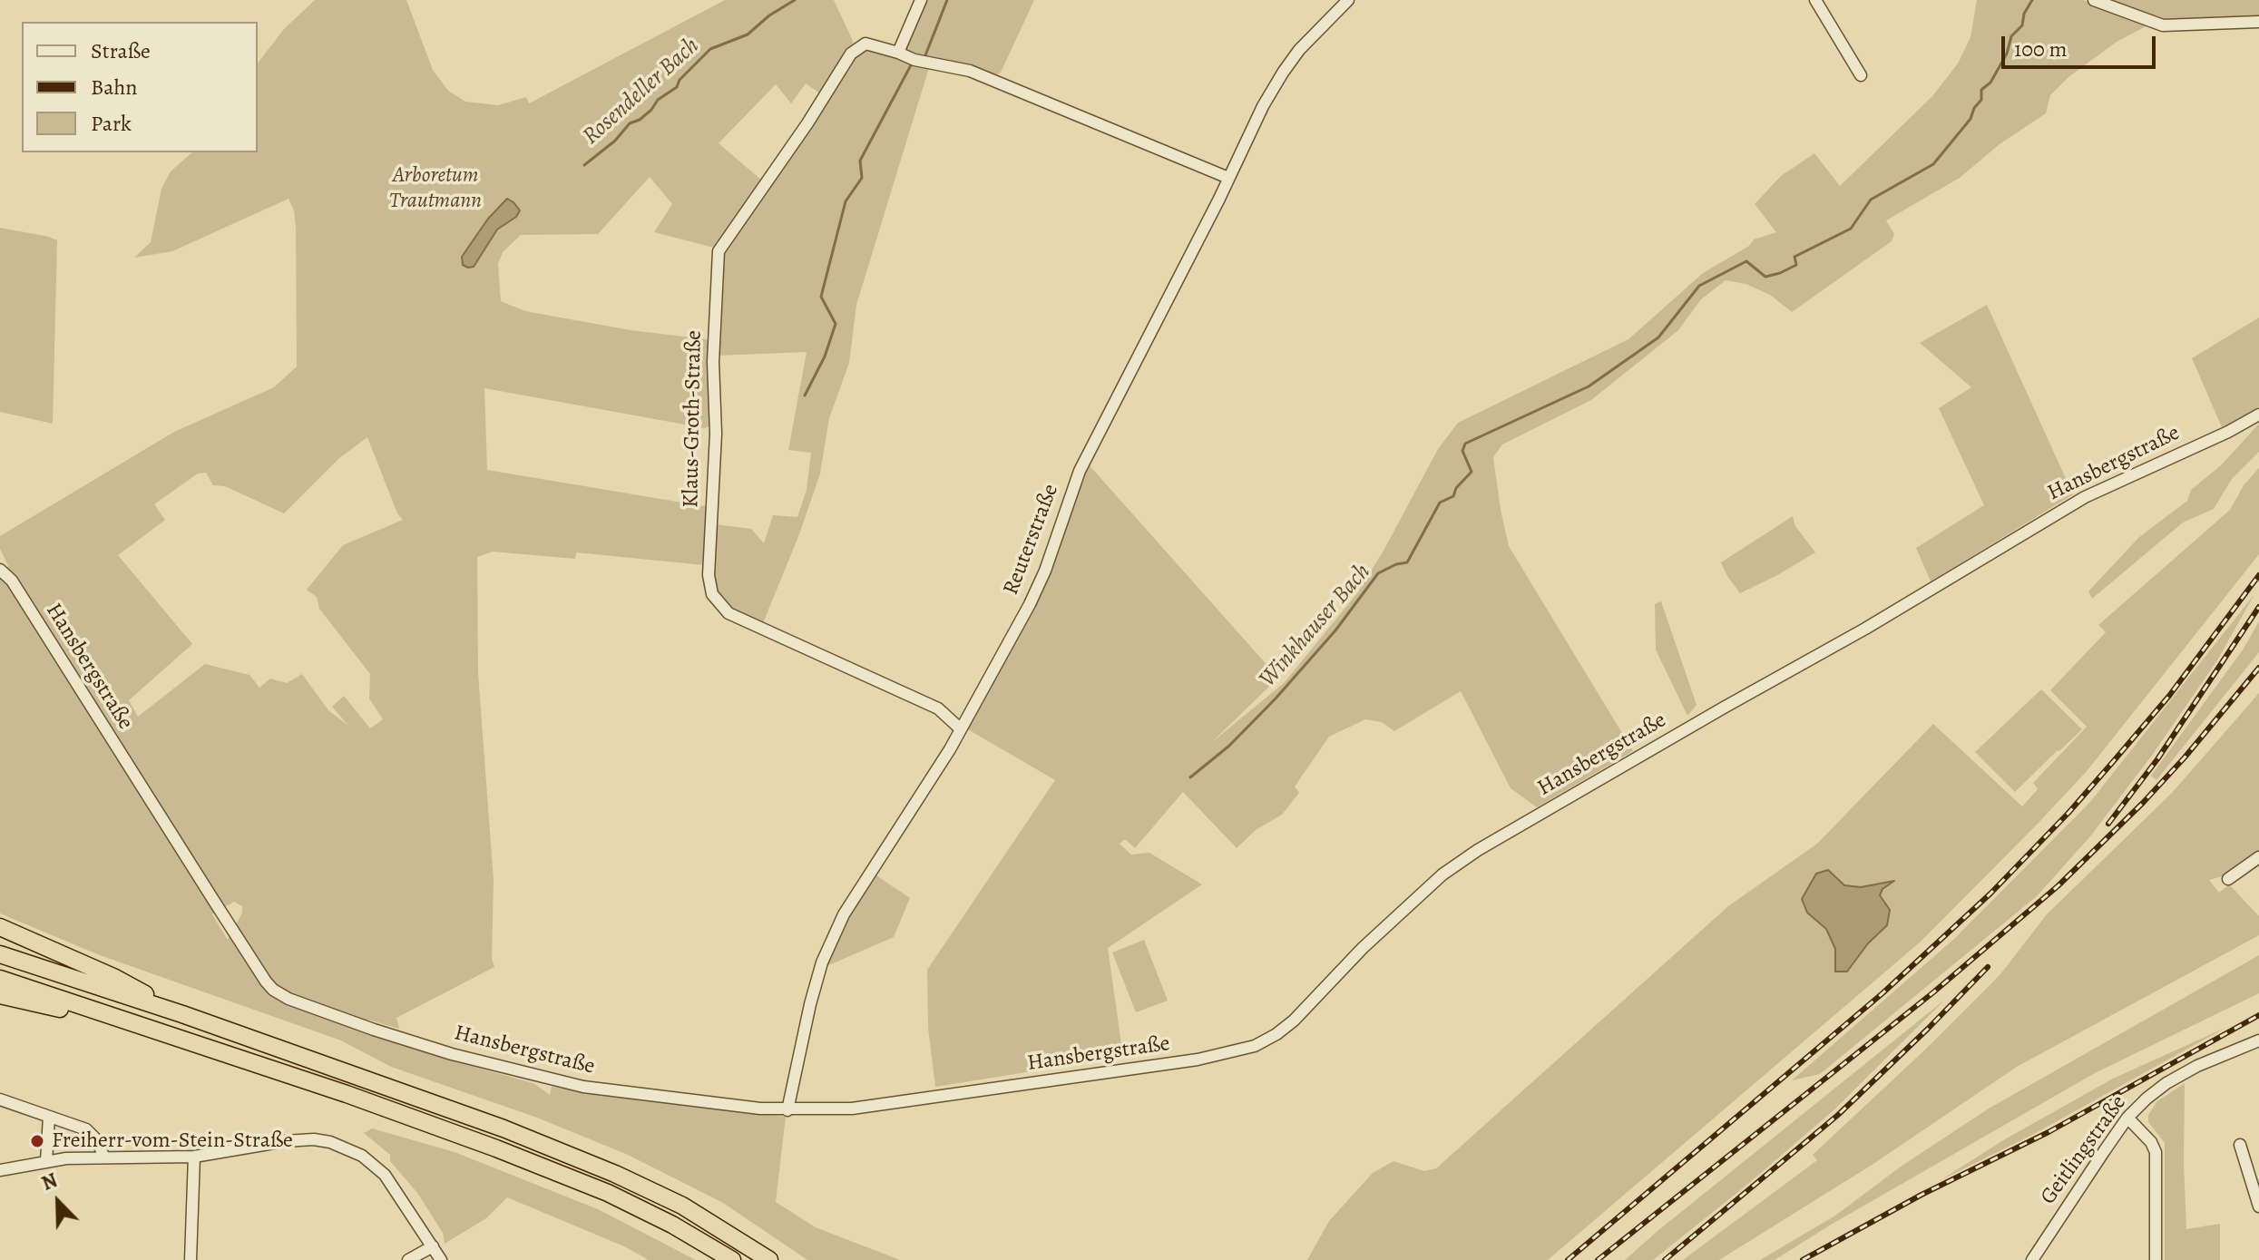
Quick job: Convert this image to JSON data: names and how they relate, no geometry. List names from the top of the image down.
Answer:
{
  "streets": {
    "street": [
      "Klaus-Groth-Straße",
      "Hansbergstraße",
      "Reuterstraße",
      "Geitlingstraße"
    ]
  },
  "crossings": [
    ["Klaus-Groth-Straße", "Reuterstraße"],
    ["Hansbergstraße", "Reuterstraße"]
  ],
  "water": ["Rosendeller Bach", "Winkhauser Bach"],
  "parks": ["Arboretum Trautmann"],
  "places": ["Freiherr-vom-Stein-Straße"],
  "legend": ["Straße", "Bahn", "Park"],
  "scale_bar": "100 m",
  "north": "top left"
}
